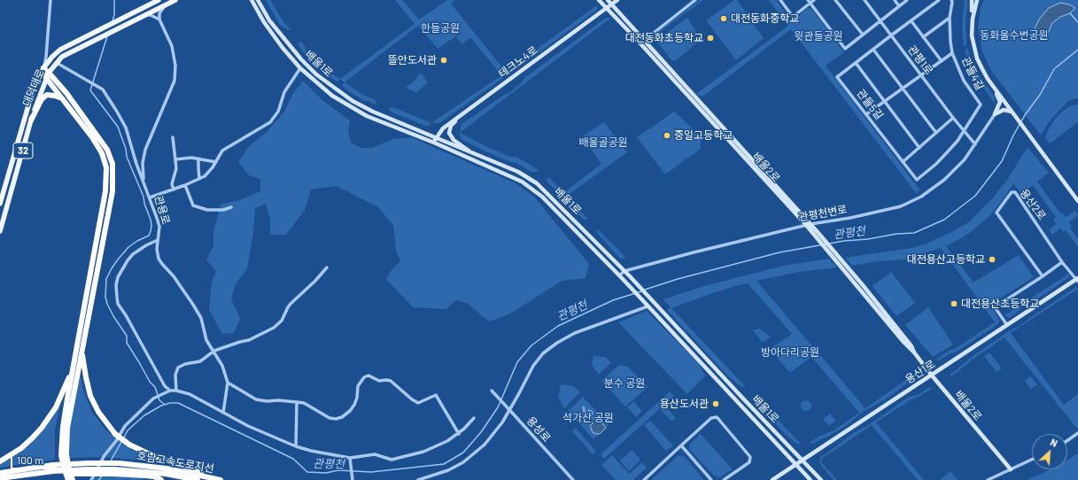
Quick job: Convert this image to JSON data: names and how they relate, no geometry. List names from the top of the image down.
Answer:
{
  "streets": {
    "highway": ["호남고속도로지선"],
    "main road": [
      "테크노4로",
      "배울1로",
      "대덕대로",
      "32",
      "배울2로",
      "용산1로"
    ],
    "street": [
      "관평1로",
      "관들4길",
      "관들5길",
      "용산2로",
      "관용로",
      "관평천변로",
      "용성로"
    ]
  },
  "crossings": [
    ["관평1로", "관들4길"],
    ["관평1로", "관들5길"],
    ["관평1로", "관평천변로"],
    ["테크노4로", "배울1로"],
    ["테크노4로", "배울2로"],
    ["배울1로", "관평천변로"],
    ["배울1로", "용산1로"],
    ["관들4길", "관들5길"],
    ["대덕대로", "관용로"],
    ["배울2로", "관평천변로"],
    ["배울2로", "용산1로"],
    ["용산2로", "용산1로"]
  ],
  "water": ["관평천"],
  "parks": [
    "한들공원",
    "동화울수변공원",
    "윗관들공원",
    "배울골공원",
    "방아다리공원",
    "분수 공원",
    "석가산 공원"
  ],
  "places": [
    "대전동화중학교",
    "대전동화초등학교",
    "뜰안도서관",
    "중일고등학교",
    "대전용산고등학교",
    "대전용산초등학교",
    "용산도서관"
  ],
  "scale_bar": "100 m",
  "north": "top right"
}
